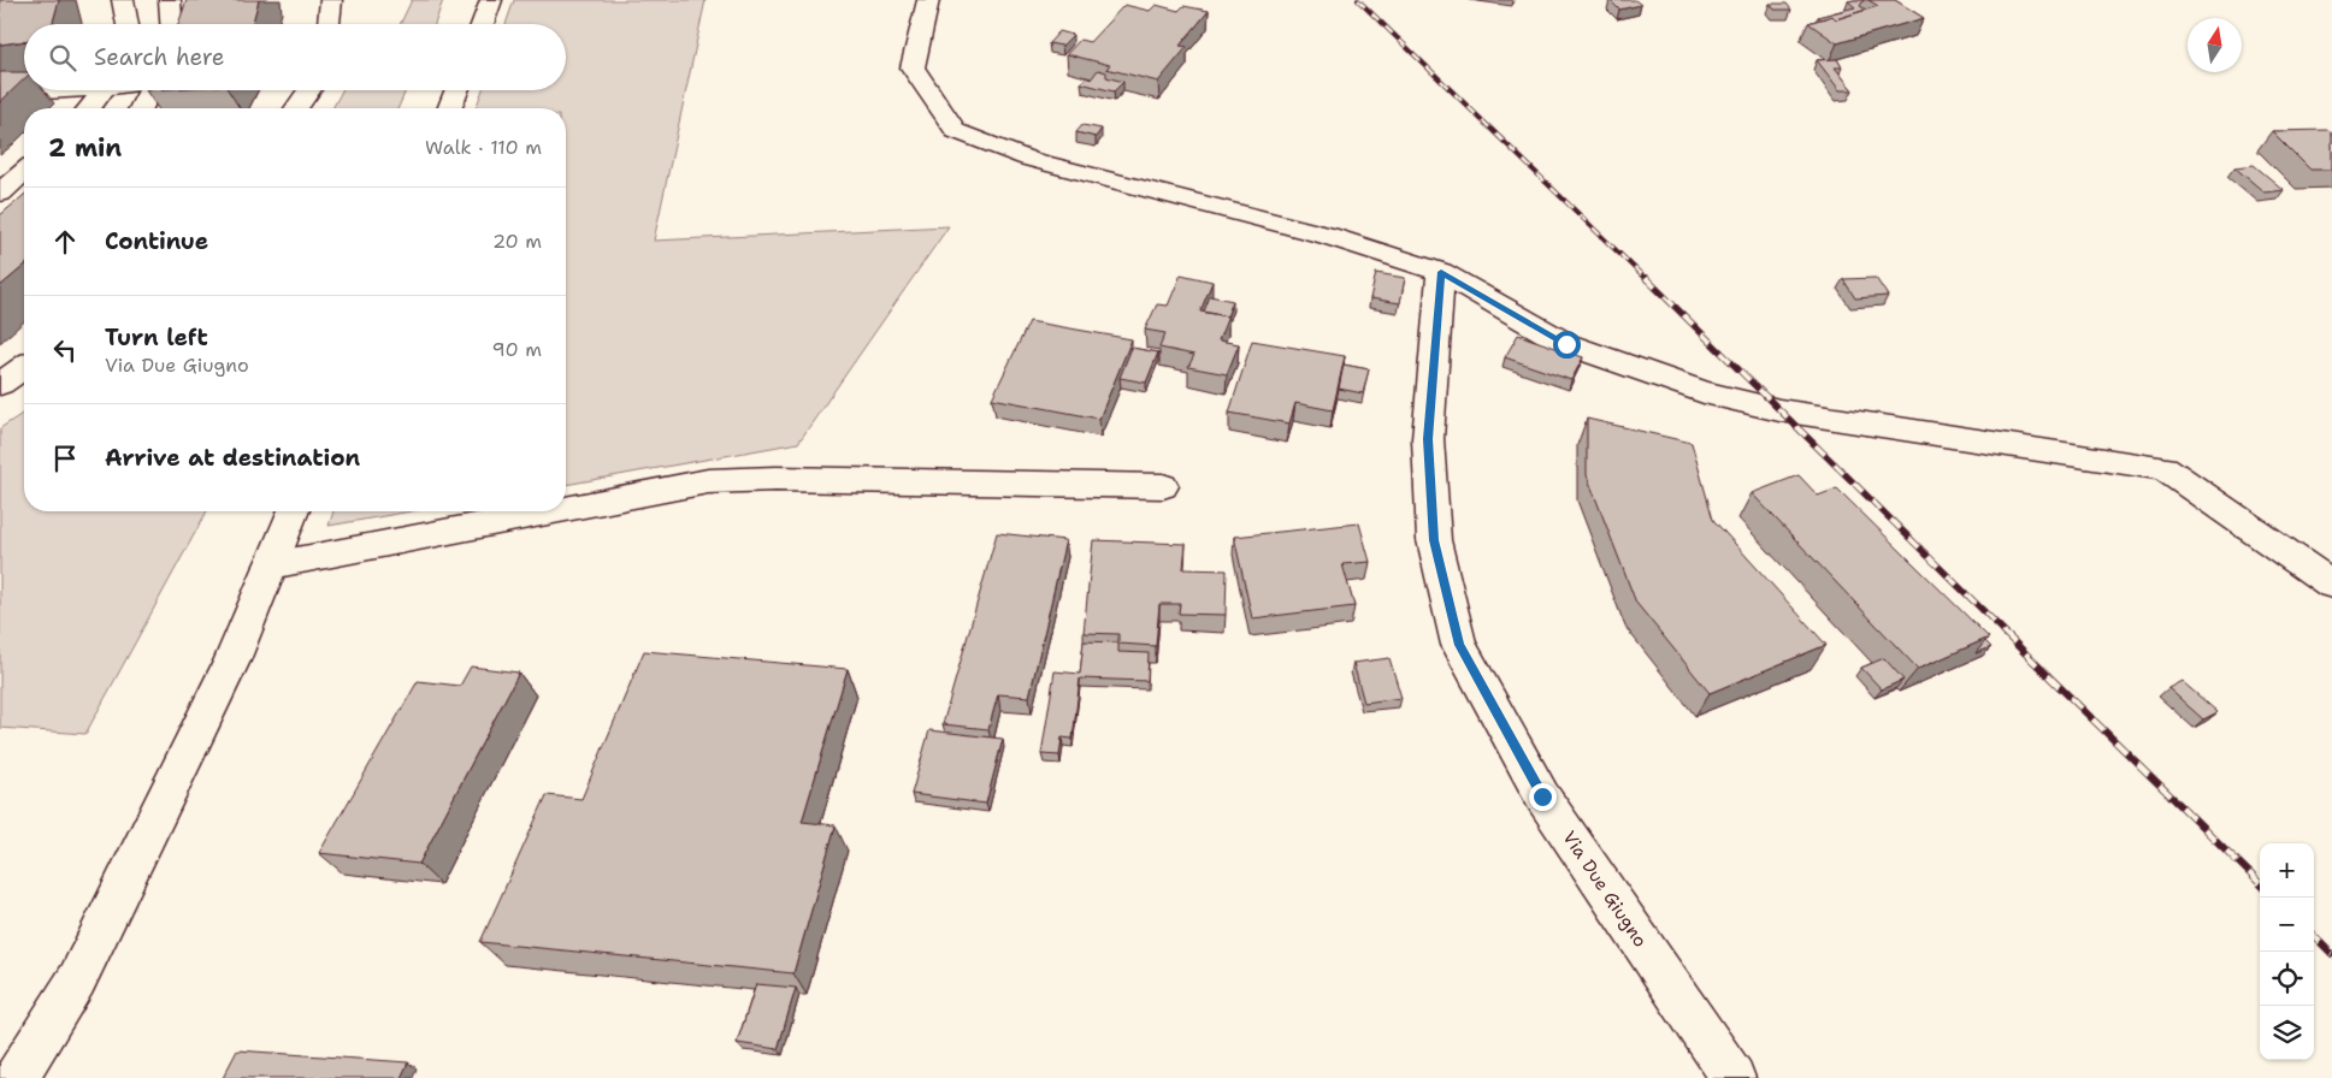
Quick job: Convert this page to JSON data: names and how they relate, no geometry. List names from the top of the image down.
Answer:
{
  "streets": {
    "street": ["Via Due Giugno"]
  },
  "north": "top",
  "page": {
    "search": "Search here",
    "heading": ["2 min", "Walk · 110 m"],
    "list": [
      ["Continue", "20 m"],
      ["Turn left", "Via Due Giugno", "90 m"],
      "Arrive at destination"
    ],
    "map_buttons": ["+", "−"]
  }
}
